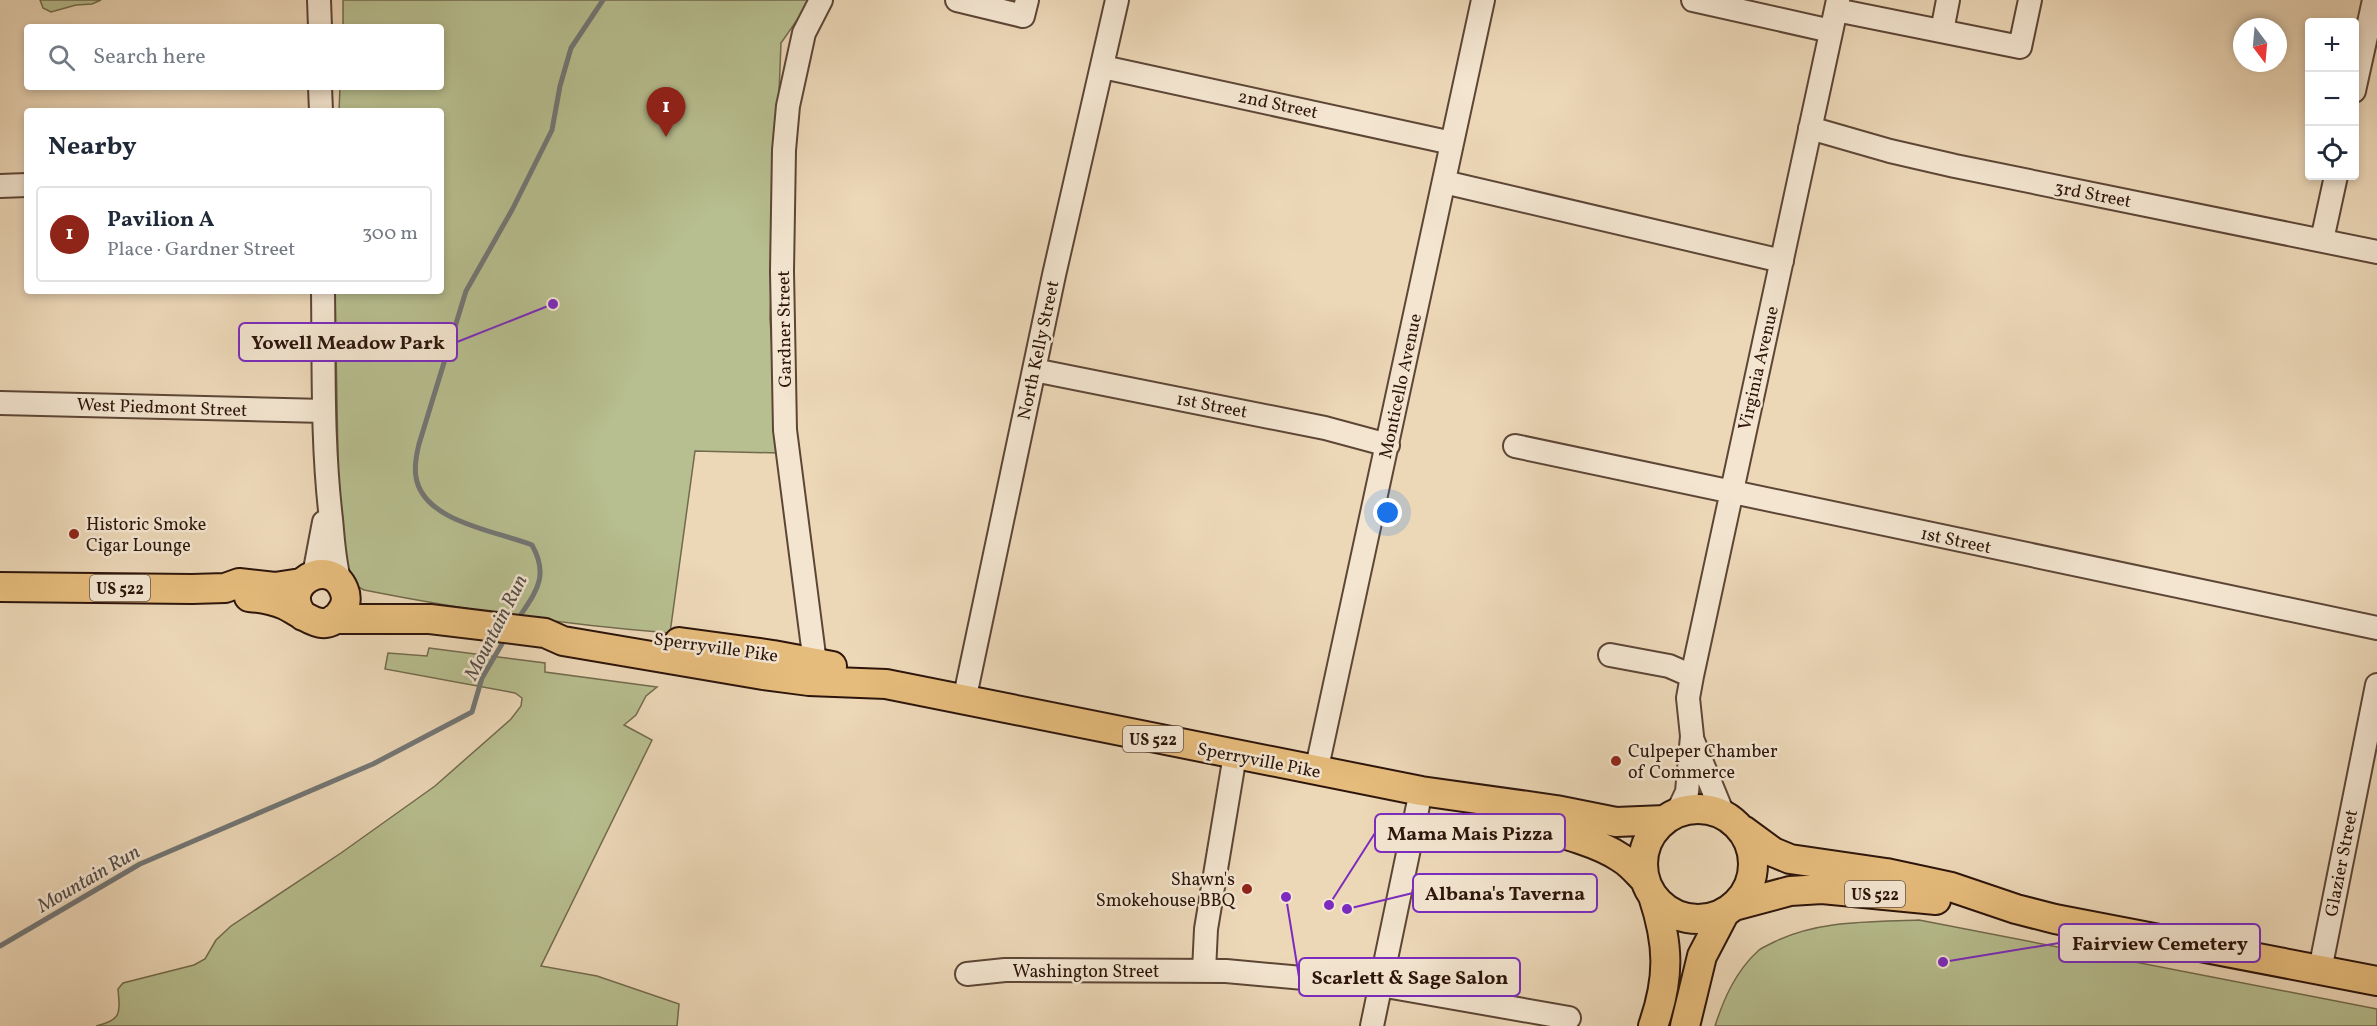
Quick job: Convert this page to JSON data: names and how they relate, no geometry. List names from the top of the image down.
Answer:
{
  "streets": {
    "main road": ["US 522", "Sperryville Pike"],
    "street": [
      "2nd Street",
      "3rd Street",
      "Gardner Street",
      "North Kelly Street",
      "Virginia Avenue",
      "Monticello Avenue",
      "1st Street",
      "West Piedmont Street",
      "Glazier Street",
      "Washington Street"
    ]
  },
  "crossings": [
    ["2nd Street", "North Kelly Street"],
    ["2nd Street", "Monticello Avenue"],
    ["3rd Street", "Virginia Avenue"],
    ["Gardner Street", "Sperryville Pike"],
    ["North Kelly Street", "1st Street"],
    ["North Kelly Street", "Sperryville Pike"],
    ["Virginia Avenue", "1st Street"],
    ["Virginia Avenue", "US 522"],
    ["Virginia Avenue", "Sperryville Pike"],
    ["Monticello Avenue", "1st Street"],
    ["Monticello Avenue", "Sperryville Pike"],
    ["US 522", "Sperryville Pike"],
    ["US 522", "Glazier Street"]
  ],
  "water": ["Mountain Run"],
  "places": [
    "Yowell Meadow Park",
    "Historic Smoke Cigar Lounge",
    "Culpeper Chamber of Commerce",
    "Shawn's Smokehouse BBQ",
    "Scarlett & Sage Salon",
    "Mama Mais Pizza",
    "Albana's Taverna",
    "Fairview Cemetery"
  ],
  "north": "bottom",
  "page": {
    "map_buttons": ["+", "−"],
    "search": "Search here",
    "pins": "1",
    "heading": "Nearby",
    "list": [
      {
        "mark": "1",
        "name": "Pavilion A",
        "note": "Place · Gardner Street",
        "value": "300 m"
      }
    ]
  }
}
